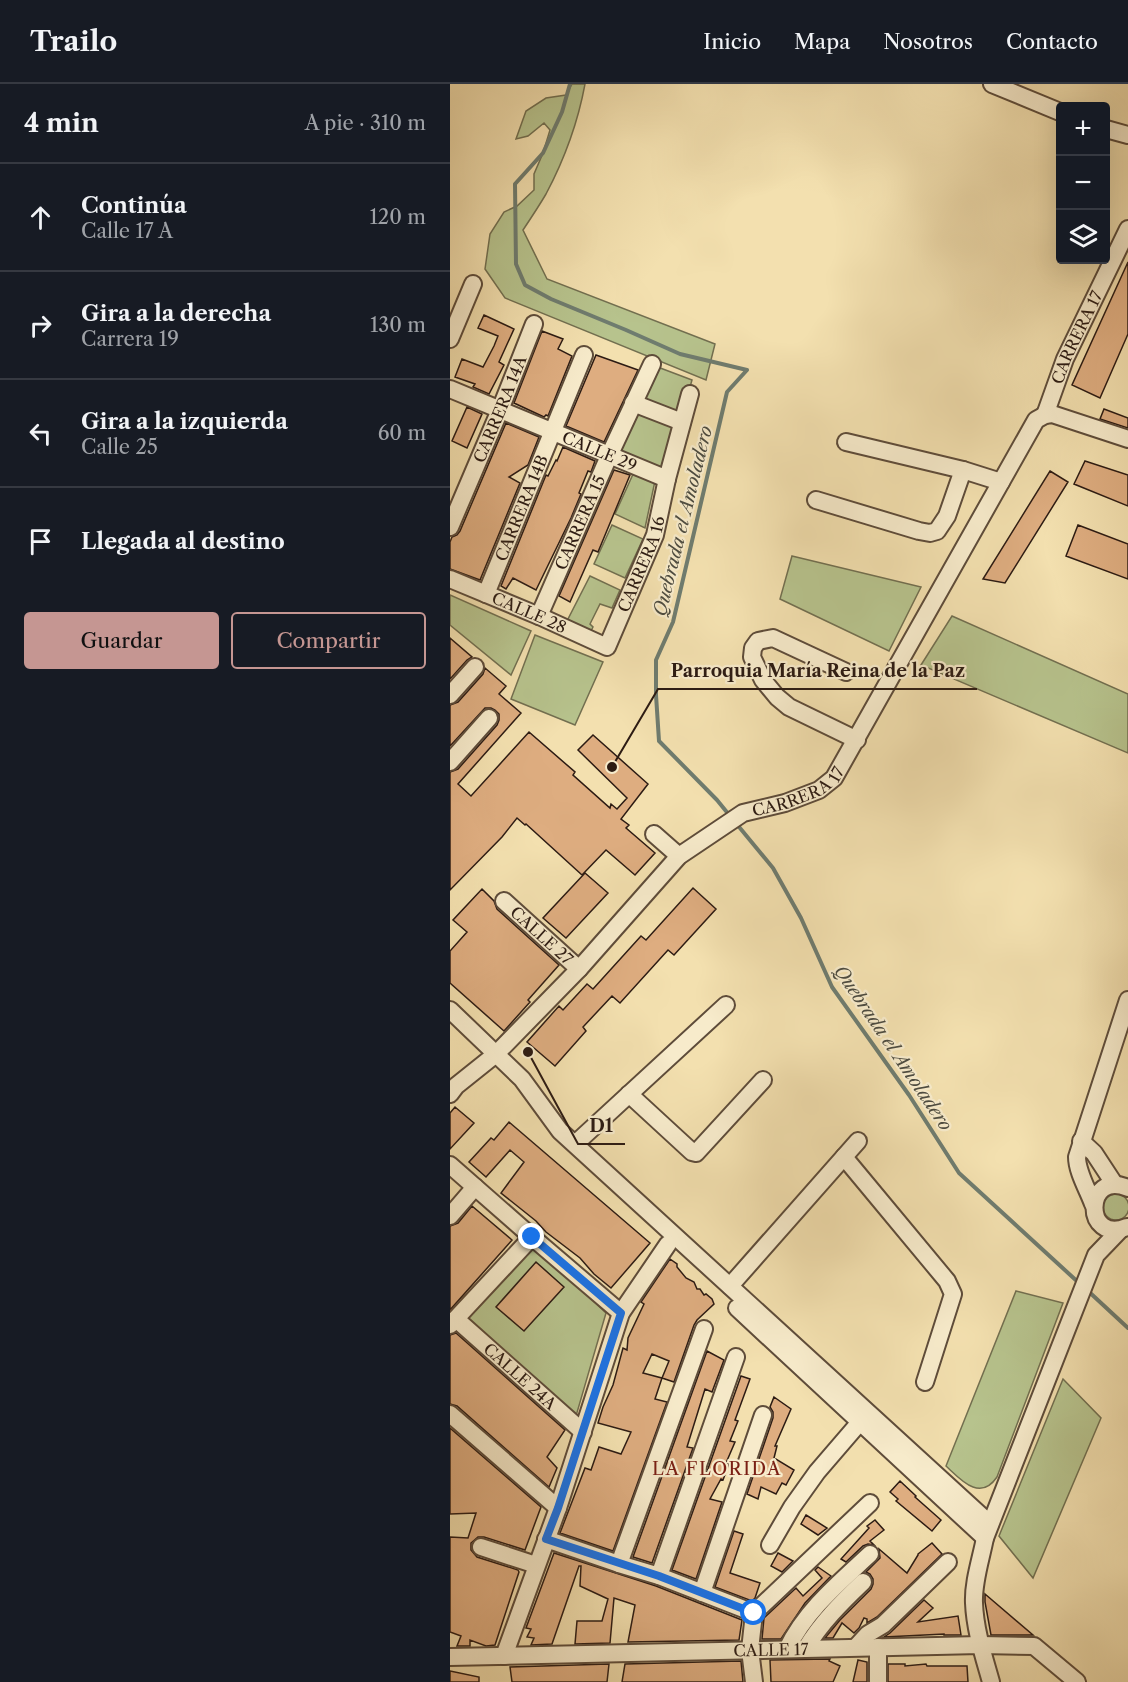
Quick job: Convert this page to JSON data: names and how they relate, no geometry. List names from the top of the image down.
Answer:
{
  "streets": {
    "street": [
      "CARRERA 17",
      "CARRERA 14A",
      "CALLE 29",
      "CARRERA 14B",
      "CARRERA 15",
      "CARRERA 16",
      "CALLE 28",
      "CALLE 27",
      "CALLE 24A",
      "CALLE 17"
    ]
  },
  "crossings": [
    ["CARRERA 17", "CALLE 27"],
    ["CARRERA 14A", "CALLE 29"],
    ["CALLE 29", "CARRERA 14B"],
    ["CALLE 29", "CARRERA 15"],
    ["CALLE 29", "CARRERA 16"],
    ["CARRERA 14B", "CALLE 28"],
    ["CARRERA 15", "CALLE 28"],
    ["CARRERA 16", "CALLE 28"]
  ],
  "districts": ["LA FLORIDA"],
  "water": ["Quebrada el Amoladero"],
  "places": ["Parroquia María Reina de la Paz", "D1"],
  "page": {
    "header": "Trailo",
    "nav": [
      "Inicio",
      "Mapa",
      "Nosotros",
      "Contacto"
    ],
    "heading": ["4 min", "A pie · 310 m"],
    "map_buttons": ["+", "−"],
    "list": [
      ["Continúa", "Calle 17 A", "120 m"],
      ["Gira a la derecha", "Carrera 19", "130 m"],
      ["Gira a la izquierda", "Calle 25", "60 m"],
      "Llegada al destino"
    ],
    "buttons": ["Guardar", "Compartir"]
  }
}
